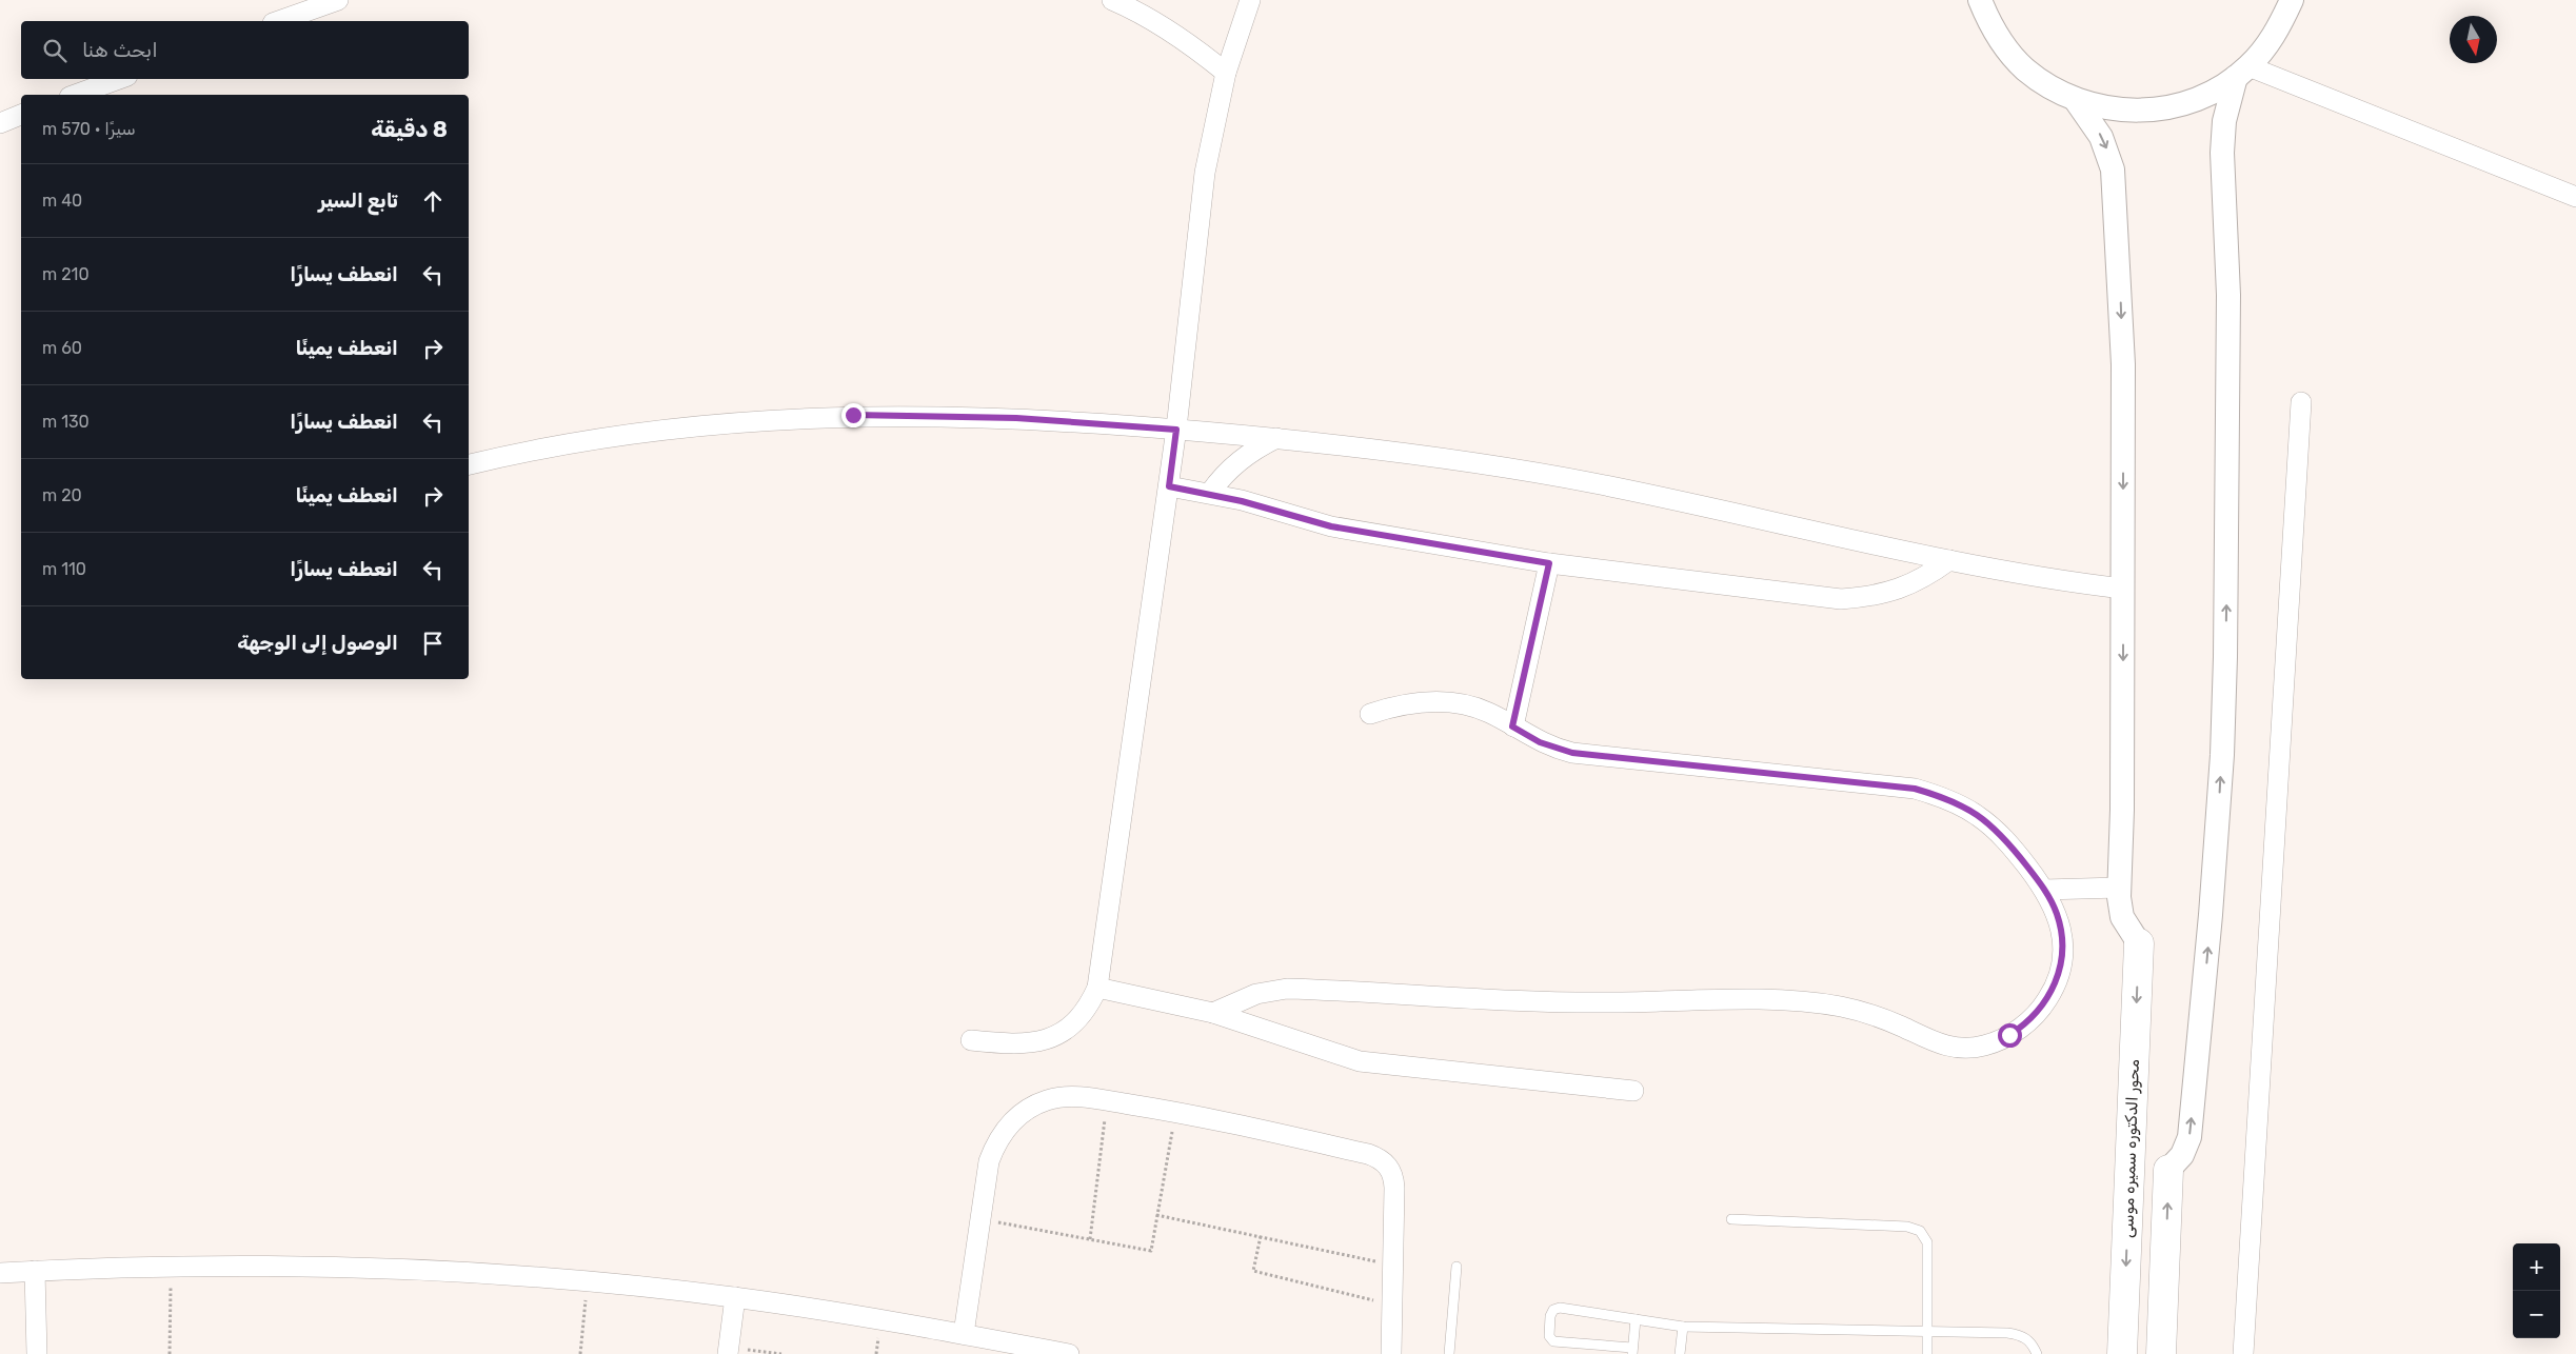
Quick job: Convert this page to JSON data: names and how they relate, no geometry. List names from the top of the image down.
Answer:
{
  "streets": {
    "main road": ["محور الدكتوره سميره موسى"]
  },
  "north": "bottom",
  "page": {
    "search": "ابحث هنا",
    "heading": ["8 دقيقة", "سيرًا · 570 m"],
    "list": [
      ["تابع السير", "40 m"],
      ["انعطف يسارًا", "210 m"],
      ["انعطف يمينًا", "60 m"],
      ["انعطف يسارًا", "130 m"],
      ["انعطف يمينًا", "20 m"],
      ["انعطف يسارًا", "110 m"],
      "الوصول إلى الوجهة"
    ],
    "map_buttons": ["+", "−"]
  }
}
